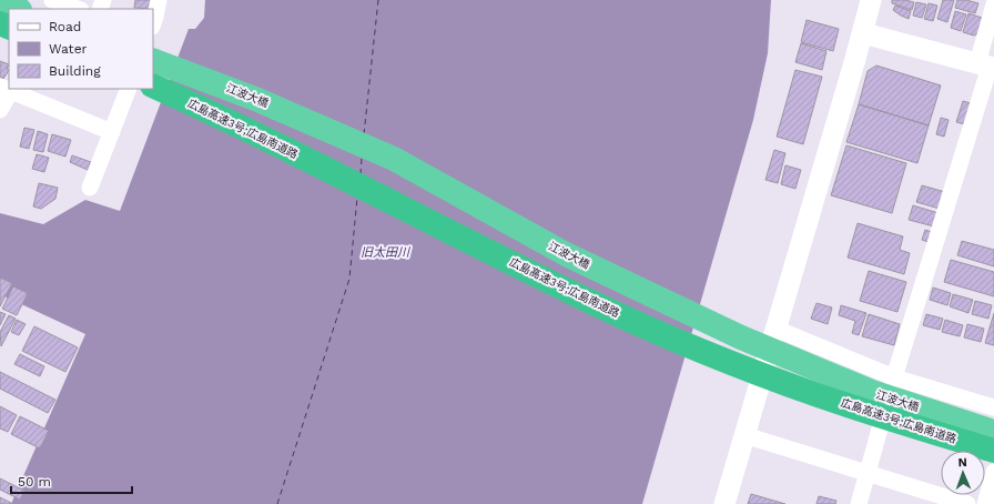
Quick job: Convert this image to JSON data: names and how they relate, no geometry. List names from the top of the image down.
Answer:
{
  "streets": {
    "highway": ["江波大橋", "広島高速3号;広島南道路"]
  },
  "water": ["旧太田川"],
  "legend": ["Road", "Water", "Building"],
  "scale_bar": "50 m",
  "north": "top"
}
